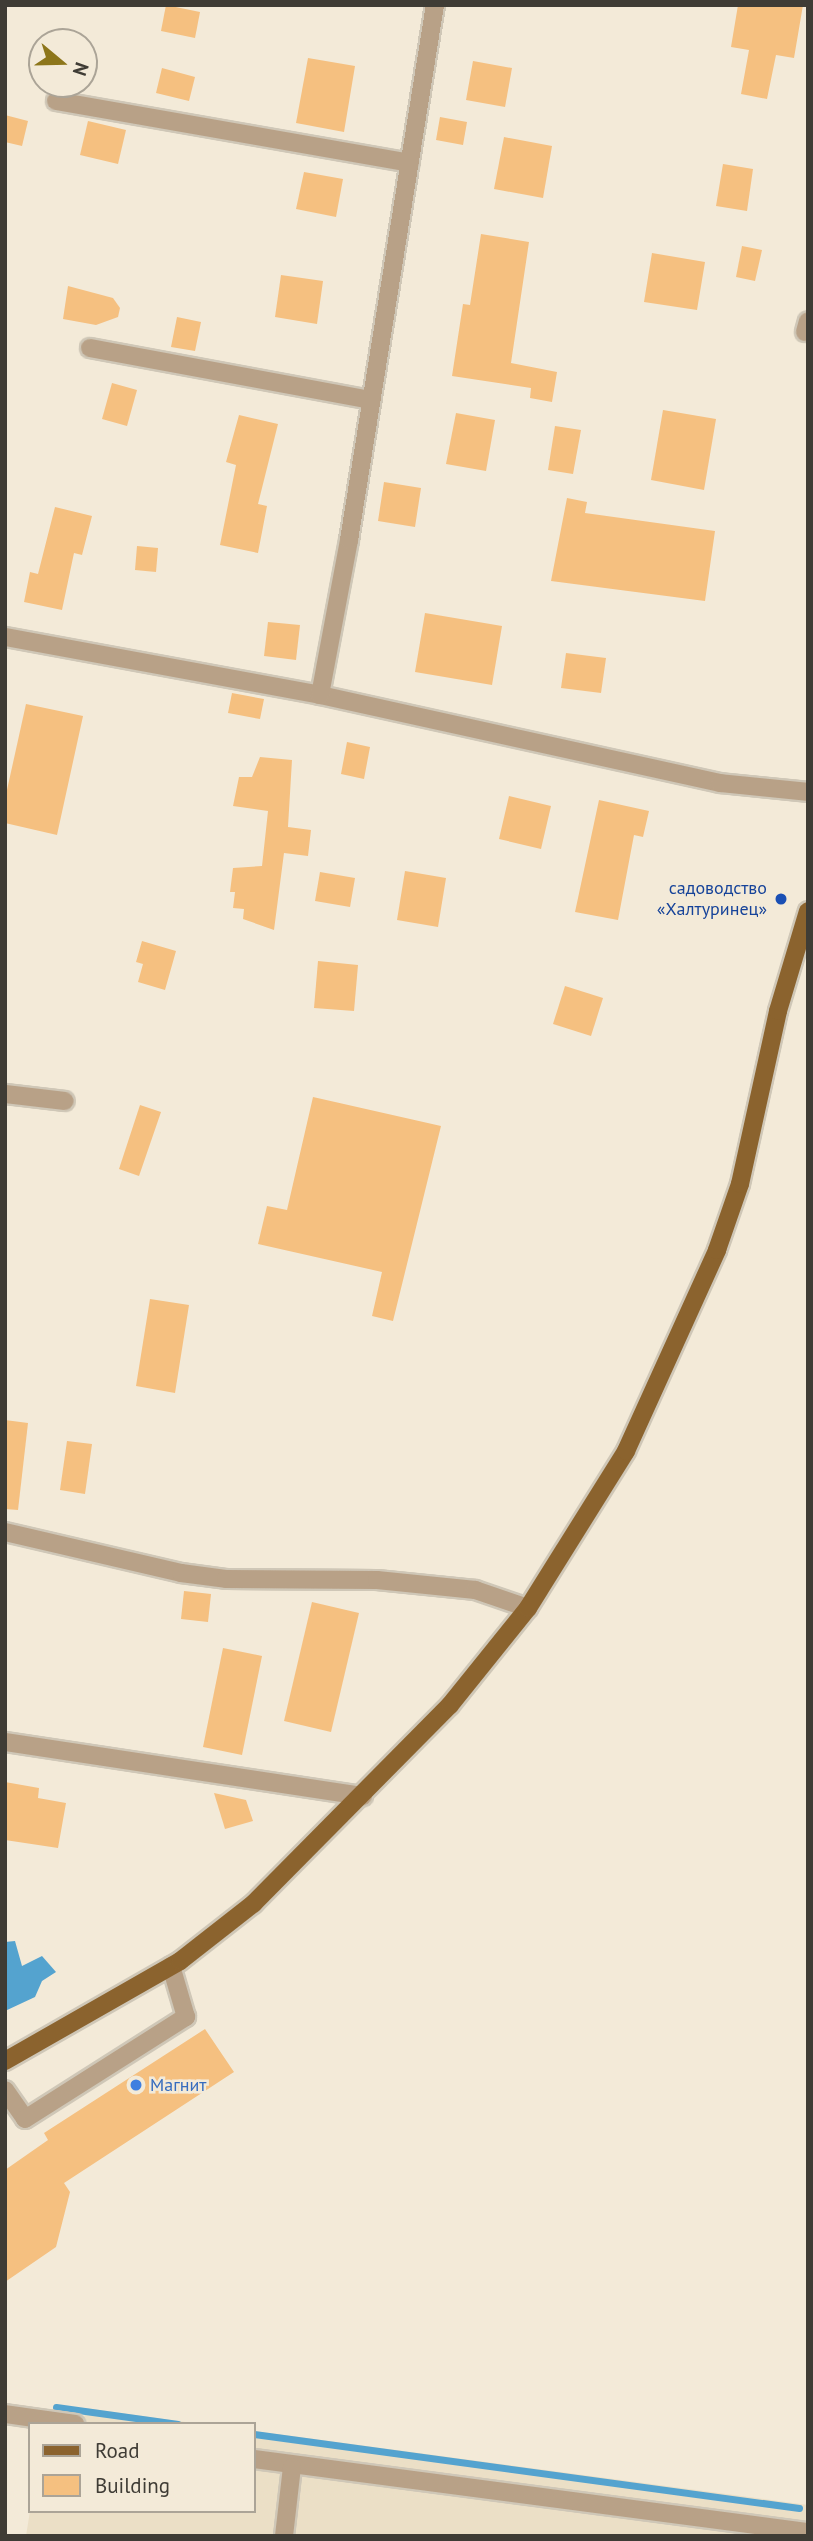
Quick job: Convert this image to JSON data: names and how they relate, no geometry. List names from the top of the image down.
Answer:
{
  "places": ["садоводство «Халтуринец»", "Магнит"],
  "legend": ["Road", "Building"],
  "north": "right"
}
